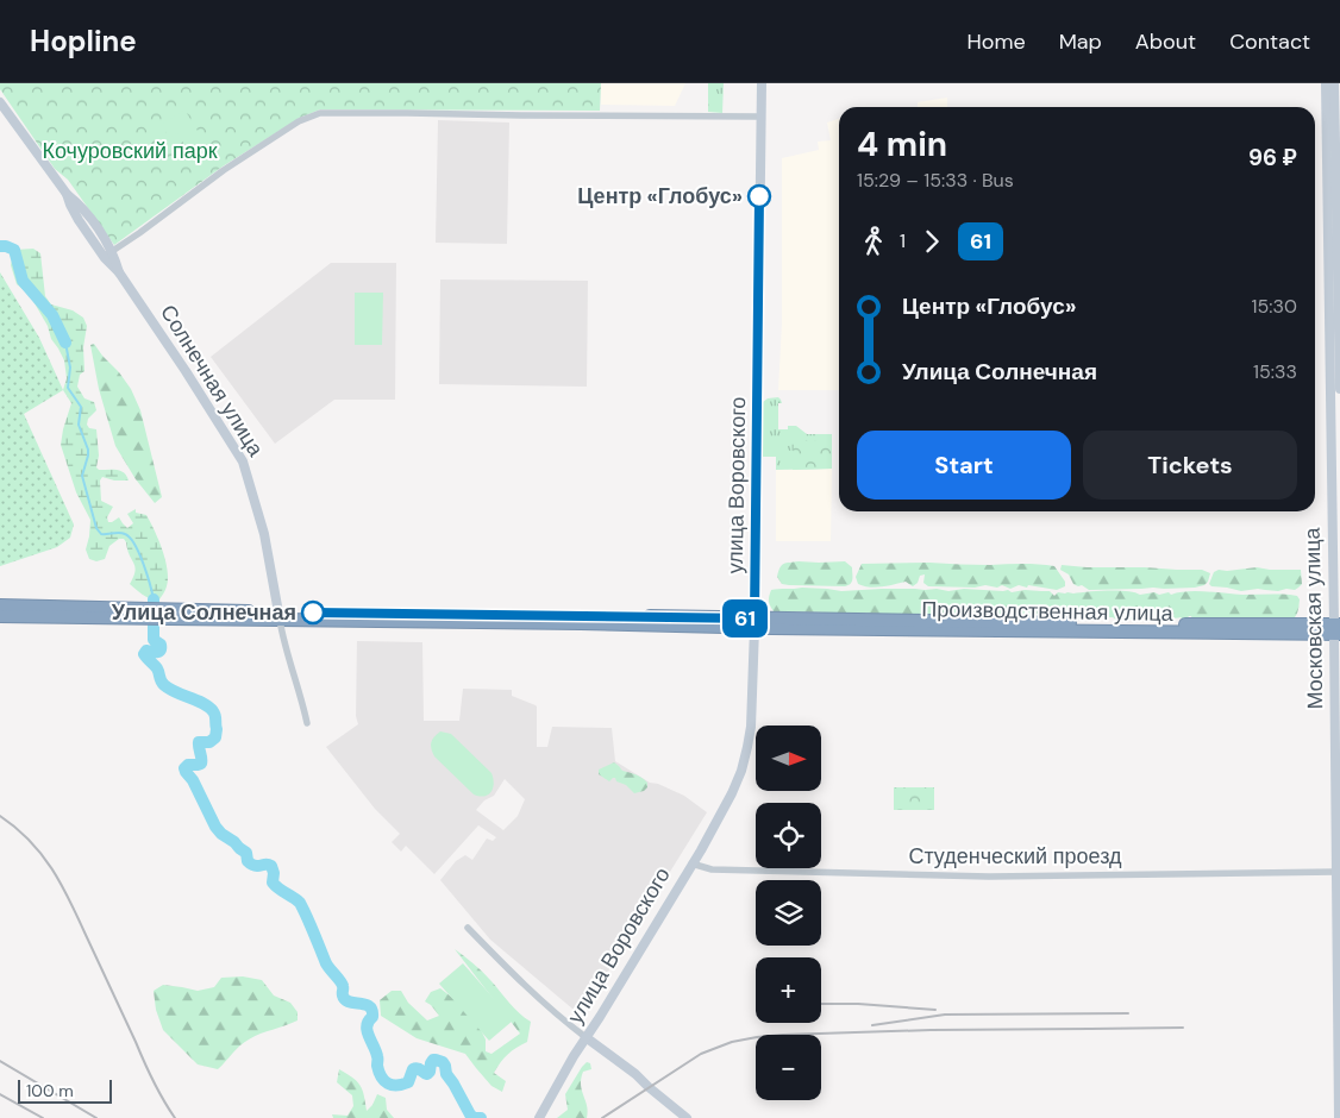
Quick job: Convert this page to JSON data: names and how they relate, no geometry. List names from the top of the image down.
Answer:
{
  "streets": {
    "highway": ["Производственная улица"],
    "main road": ["Солнечная улица", "улица Воровского", "Московская улица"],
    "street": ["Студенческий проезд"]
  },
  "crossings": [
    ["Солнечная улица", "Производственная улица"],
    ["улица Воровского", "Производственная улица"],
    ["улица Воровского", "Студенческий проезд"],
    ["Производственная улица", "Московская улица"],
    ["Московская улица", "Студенческий проезд"]
  ],
  "parks": ["Кочуровский парк"],
  "places": ["Центр «Глобус»", "Улица Солнечная"],
  "lines": ["bus line 61"],
  "scale_bar": "100 m",
  "north": "right",
  "page": {
    "header": "Hopline",
    "nav": [
      "Home",
      "Map",
      "About",
      "Contact"
    ],
    "on_map": "61",
    "heading": ["4 min", "15:29 – 15:33 · Bus", "96 ₽"],
    "legs": ["1", "61"],
    "list": [
      {
        "name": "Центр «Глобус»",
        "value": "15:30"
      },
      {
        "name": "Улица Солнечная",
        "value": "15:33"
      }
    ],
    "buttons": ["Start", "Tickets"],
    "map_buttons": ["+", "−"],
    "scale": "100 m"
  }
}
